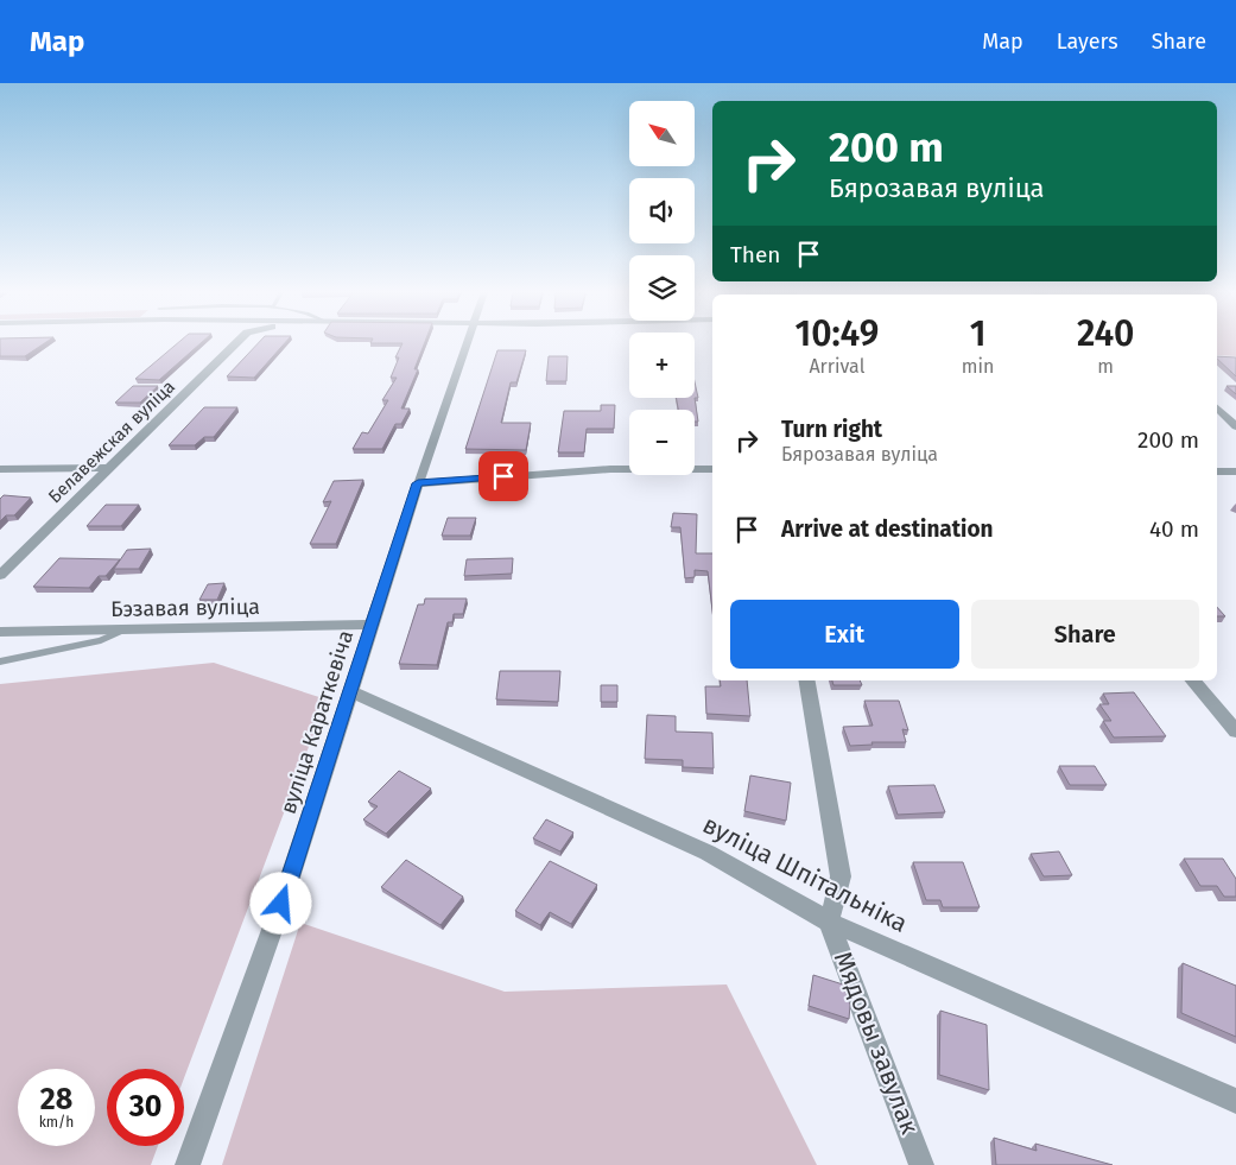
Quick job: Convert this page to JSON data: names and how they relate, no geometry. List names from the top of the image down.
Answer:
{
  "streets": {
    "street": [
      "Белавежская вуліца",
      "Бэзавая вуліца",
      "вуліца Караткевіча",
      "вуліца Шпітальніка",
      "Мядовы завулак"
    ]
  },
  "crossings": [
    ["Бэзавая вуліца", "вуліца Караткевіча"],
    ["вуліца Караткевіча", "вуліца Шпітальніка"],
    ["вуліца Шпітальніка", "Мядовы завулак"]
  ],
  "north": "top left",
  "page": {
    "header": "Map",
    "nav": ["Map", "Layers", "Share"],
    "map_buttons": ["+", "−"],
    "turn": ["200 m", "Бярозавая вуліца"],
    "then": "Then",
    "eta": [
      "10:49",
      "Arrival",
      "1",
      "min",
      "240",
      "m"
    ],
    "list": [
      {
        "name": "Turn right",
        "note": "Бярозавая вуліца",
        "value": "200 m"
      },
      {
        "name": "Arrive at destination",
        "value": "40 m"
      }
    ],
    "buttons": ["Exit", "Share"],
    "speed": "28 km/h",
    "limit": "30"
  }
}
